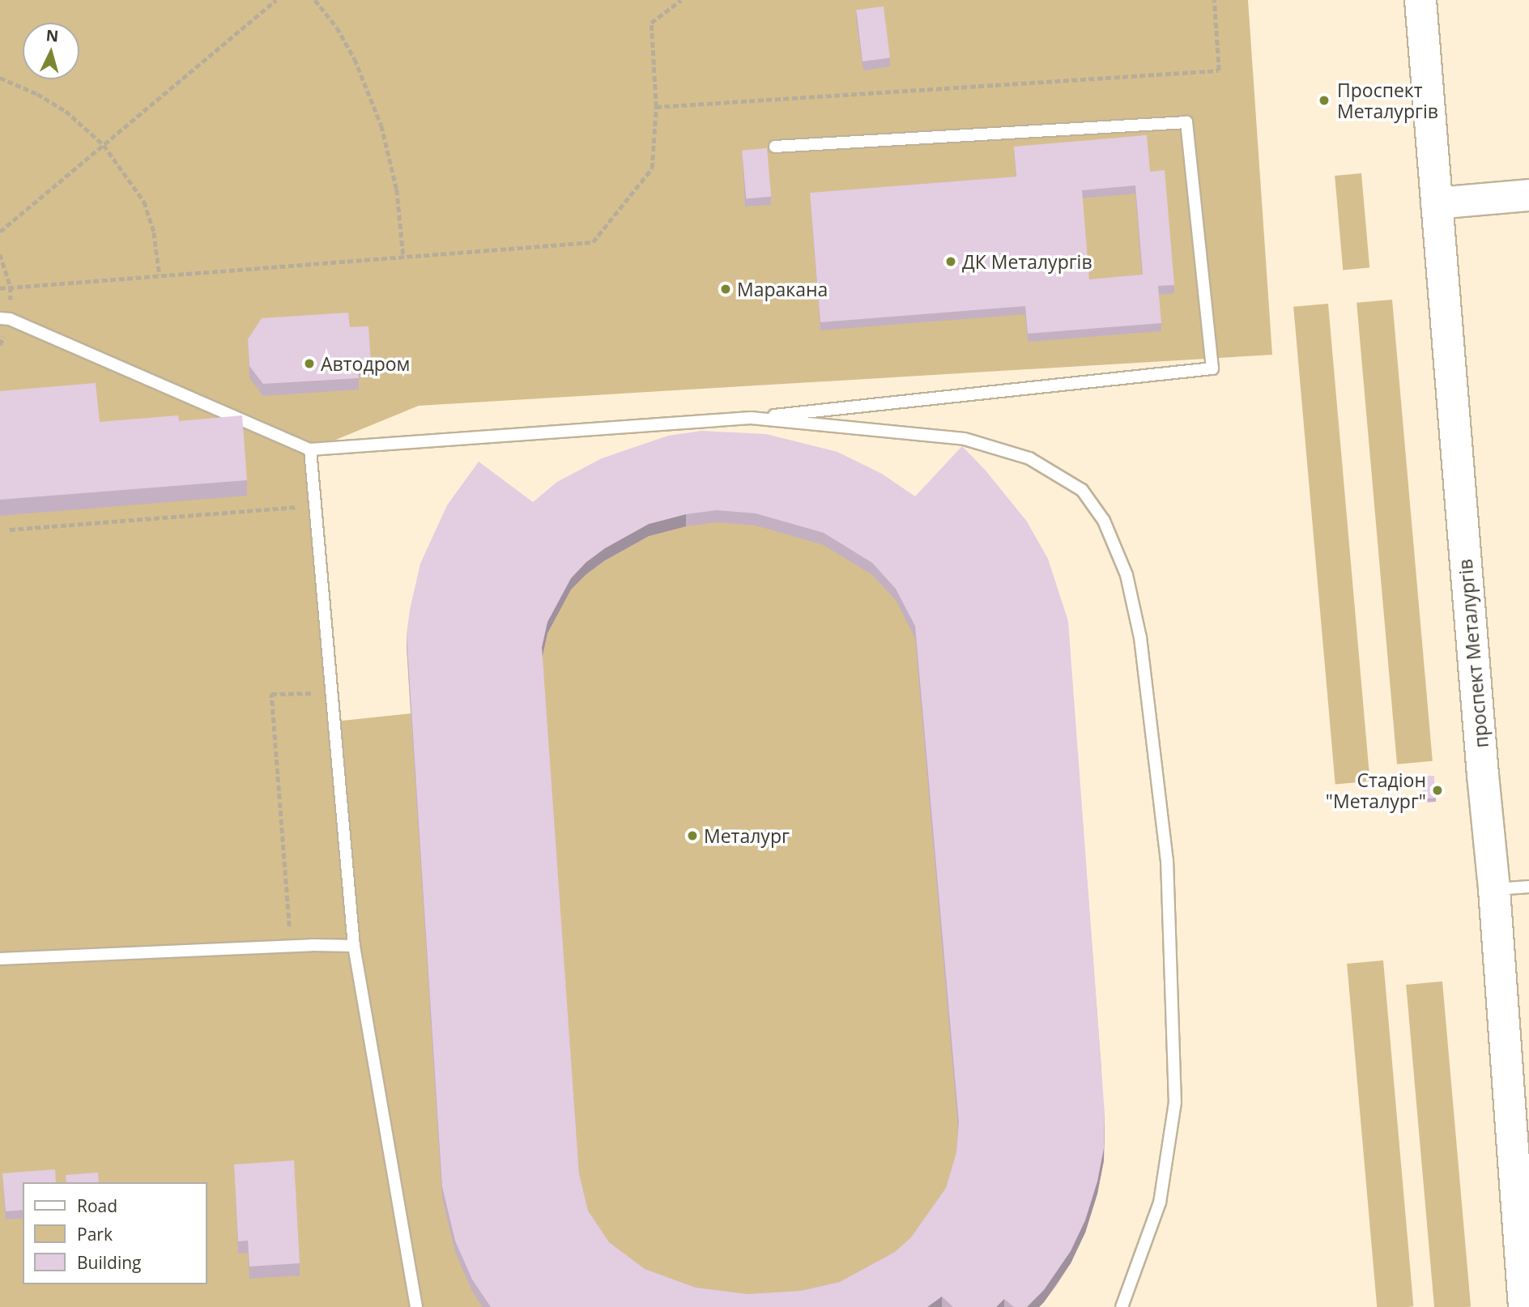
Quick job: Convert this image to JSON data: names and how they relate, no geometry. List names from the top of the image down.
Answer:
{
  "streets": {
    "main road": ["проспект Металургів"]
  },
  "places": [
    "Проспект Металургів",
    "ДК Металургів",
    "Маракана",
    "Автодром",
    "Стадіон \"Металург\"",
    "Металург"
  ],
  "legend": ["Road", "Park", "Building"],
  "north": "top"
}
